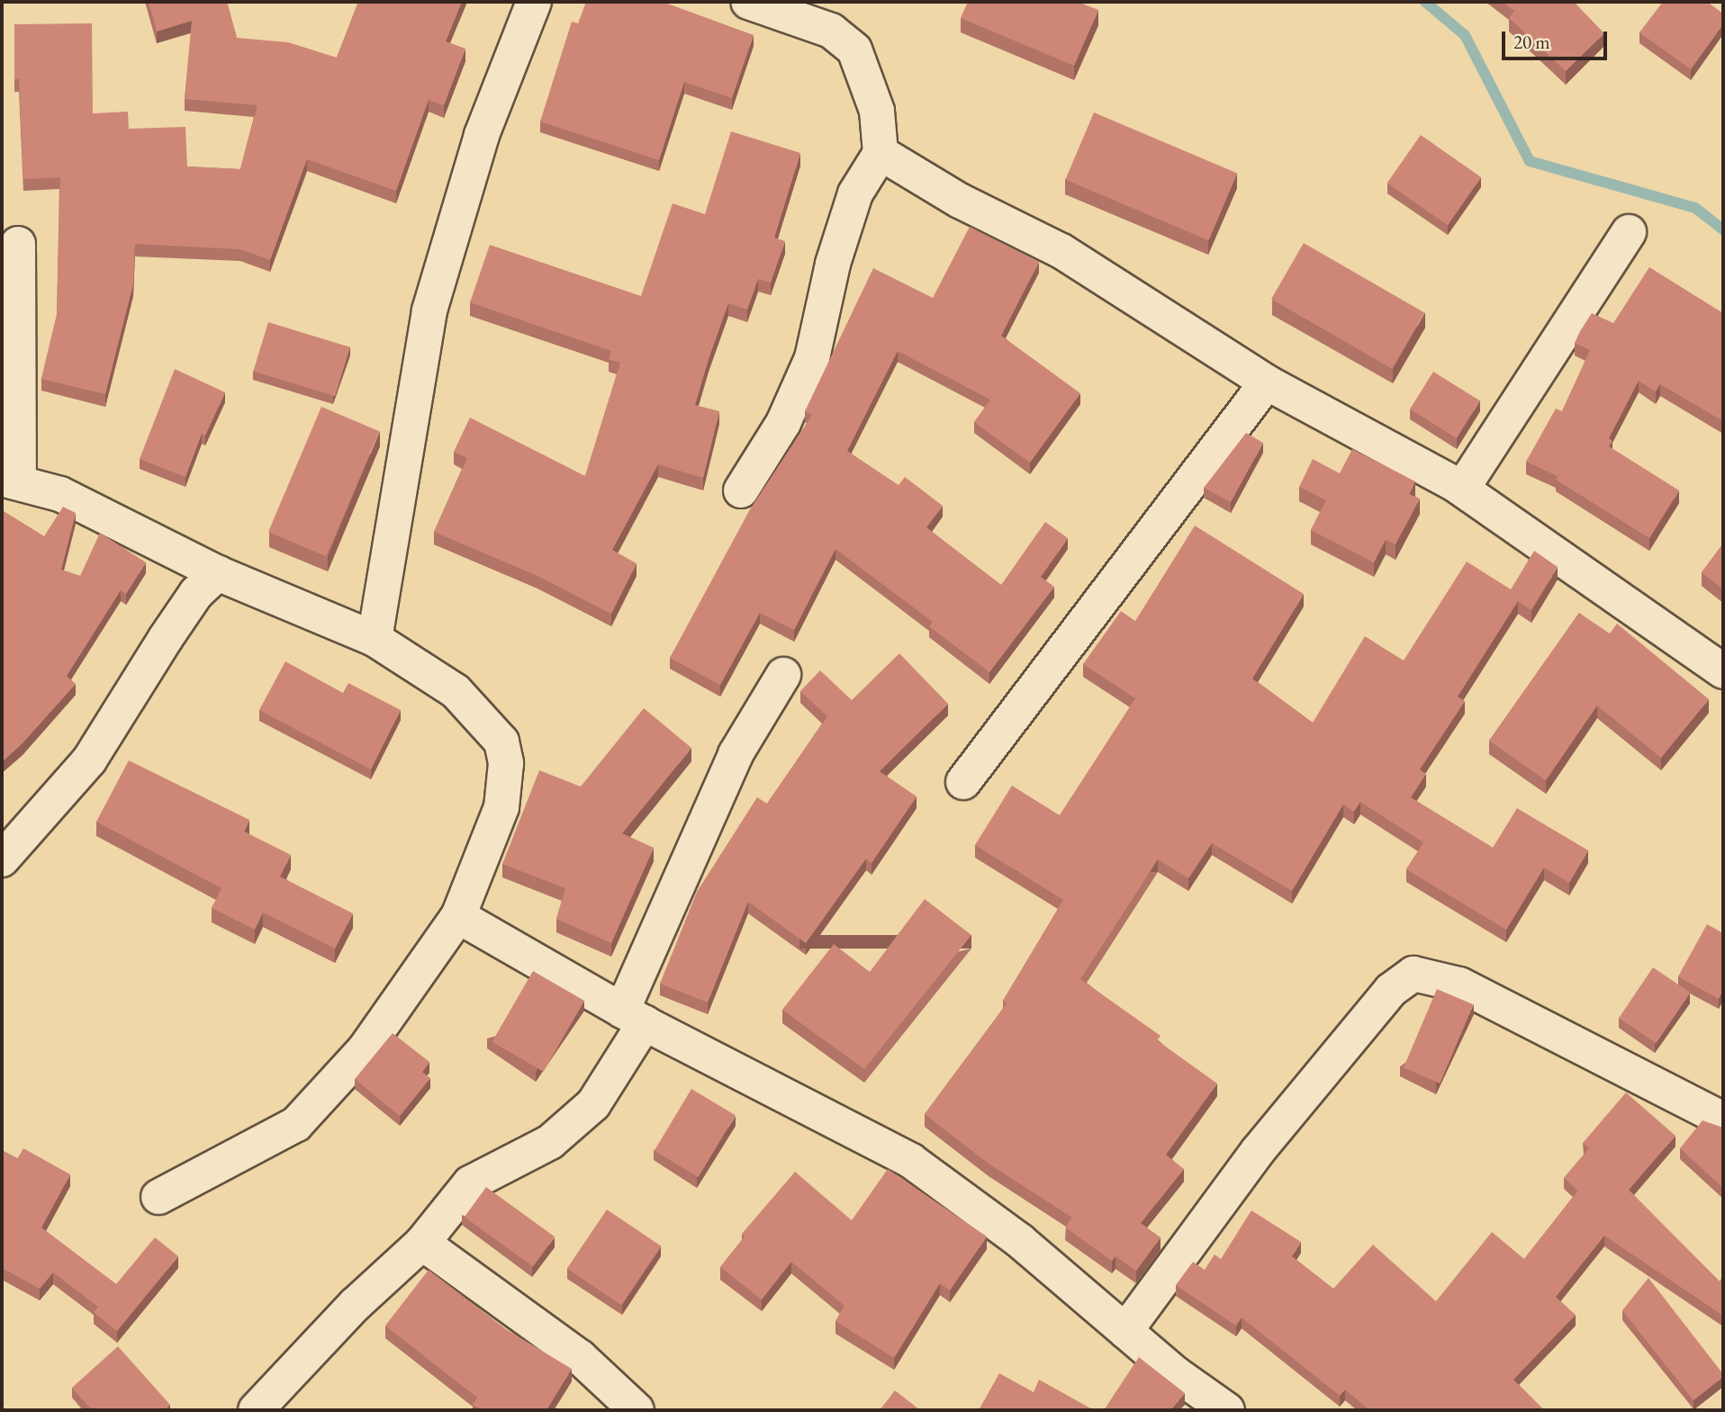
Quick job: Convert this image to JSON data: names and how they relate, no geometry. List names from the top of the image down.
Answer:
{
  "scale_bar": "20 m"
}
